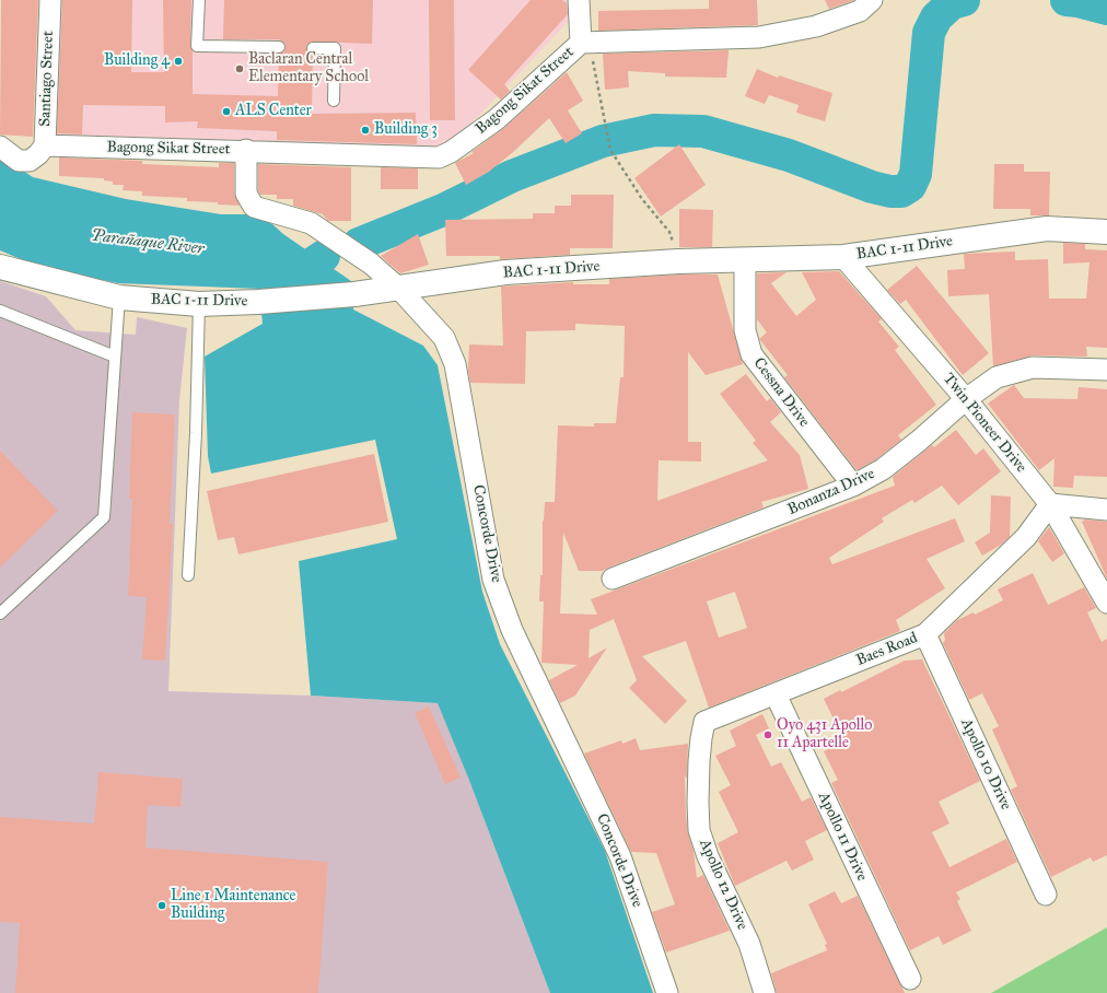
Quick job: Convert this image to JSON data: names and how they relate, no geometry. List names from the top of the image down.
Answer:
{
  "streets": {
    "street": [
      "Santiago Street",
      "Bagong Sikat Street",
      "BAC 1-11 Drive",
      "Cessna Drive",
      "Twin Pioneer Drive",
      "Bonanza Drive",
      "Concorde Drive",
      "Baes Road",
      "Apollo 10 Drive",
      "Apollo 11 Drive",
      "Apollo 12 Drive"
    ]
  },
  "crossings": [
    ["Santiago Street", "Bagong Sikat Street"],
    ["Bagong Sikat Street", "Concorde Drive"],
    ["BAC 1-11 Drive", "Cessna Drive"],
    ["BAC 1-11 Drive", "Twin Pioneer Drive"],
    ["BAC 1-11 Drive", "Concorde Drive"],
    ["Cessna Drive", "Bonanza Drive"],
    ["Twin Pioneer Drive", "Bonanza Drive"],
    ["Twin Pioneer Drive", "Baes Road"],
    ["Baes Road", "Apollo 10 Drive"],
    ["Baes Road", "Apollo 11 Drive"],
    ["Baes Road", "Apollo 12 Drive"]
  ],
  "water": ["Parañaque River"],
  "places": [
    "Building 4",
    "Baclaran Central Elementary School",
    "ALS Center",
    "Building 3",
    "Oyo 431 Apollo 11 Apartelle",
    "Line 1 Maintenance Building"
  ]
}
